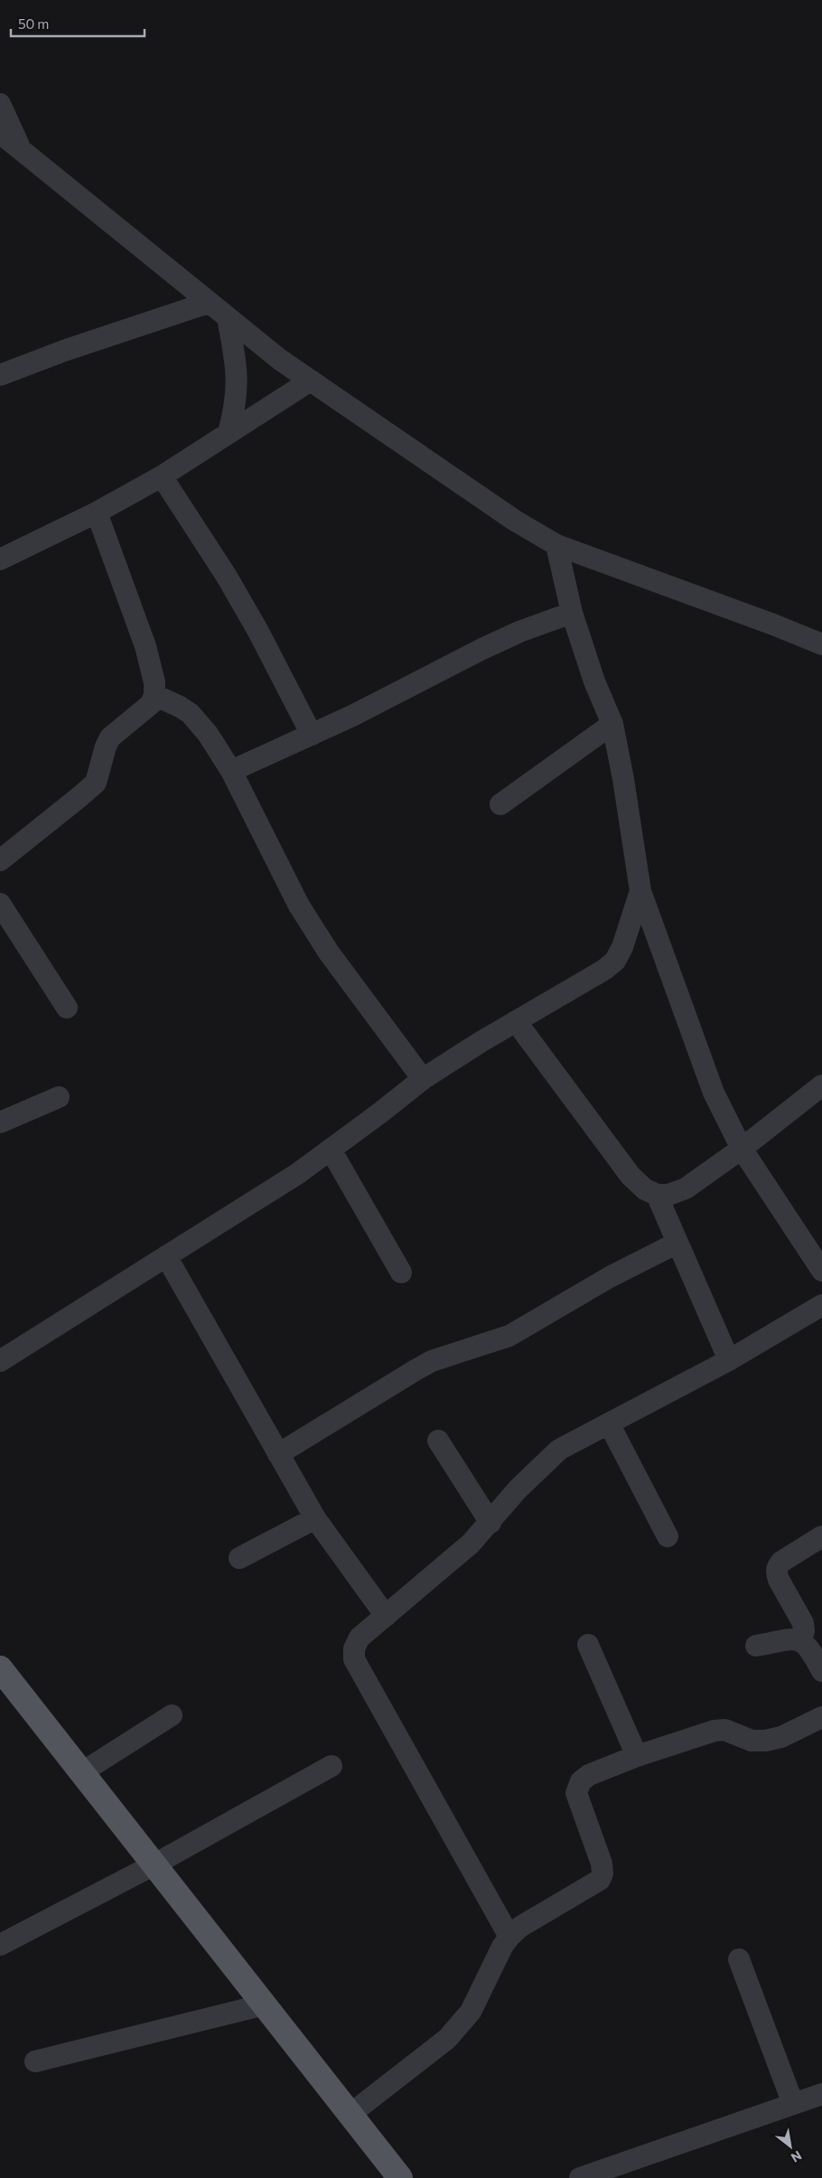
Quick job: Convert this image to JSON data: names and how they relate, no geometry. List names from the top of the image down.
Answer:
{
  "scale_bar": "50 m",
  "north": "bottom right"
}
